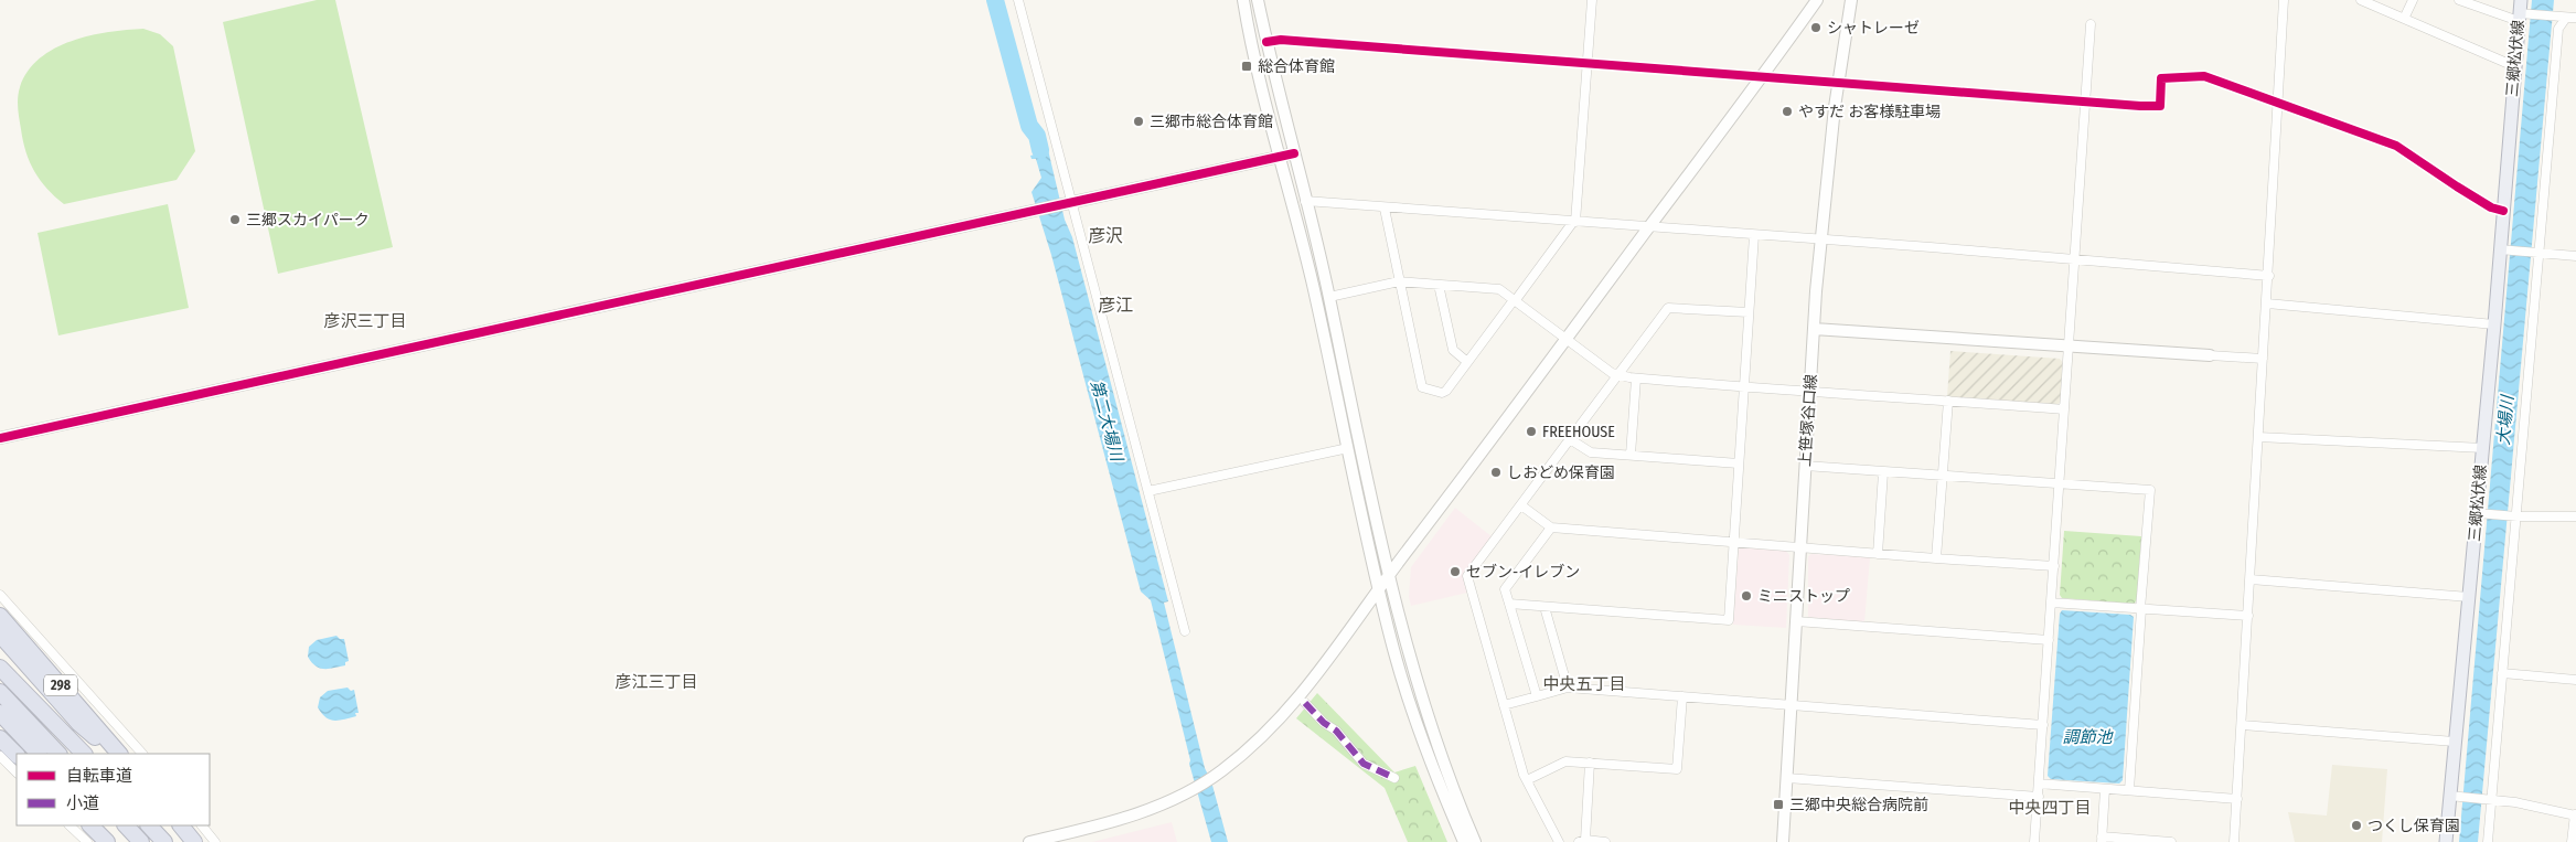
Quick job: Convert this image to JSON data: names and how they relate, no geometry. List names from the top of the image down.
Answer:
{
  "streets": {
    "highway": ["298"],
    "main road": ["三郷松伏線"],
    "street": ["上笹塚谷口線"]
  },
  "districts": [
    "彦沢",
    "彦江",
    "彦沢三丁目",
    "彦江三丁目",
    "中央五丁目",
    "中央四丁目"
  ],
  "water": ["第二大場川", "大場川", "調節池"],
  "places": {
    "other": [
      "シャトレーゼ",
      "やすだ お客様駐車場",
      "三郷市総合体育館",
      "三郷スカイパーク",
      "FREEHOUSE",
      "しおどめ保育園",
      "セブン-イレブン",
      "ミニストップ",
      "つくし保育園"
    ],
    "transit": ["総合体育館", "三郷中央総合病院前"]
  },
  "legend": ["自転車道", "小道"]
}
